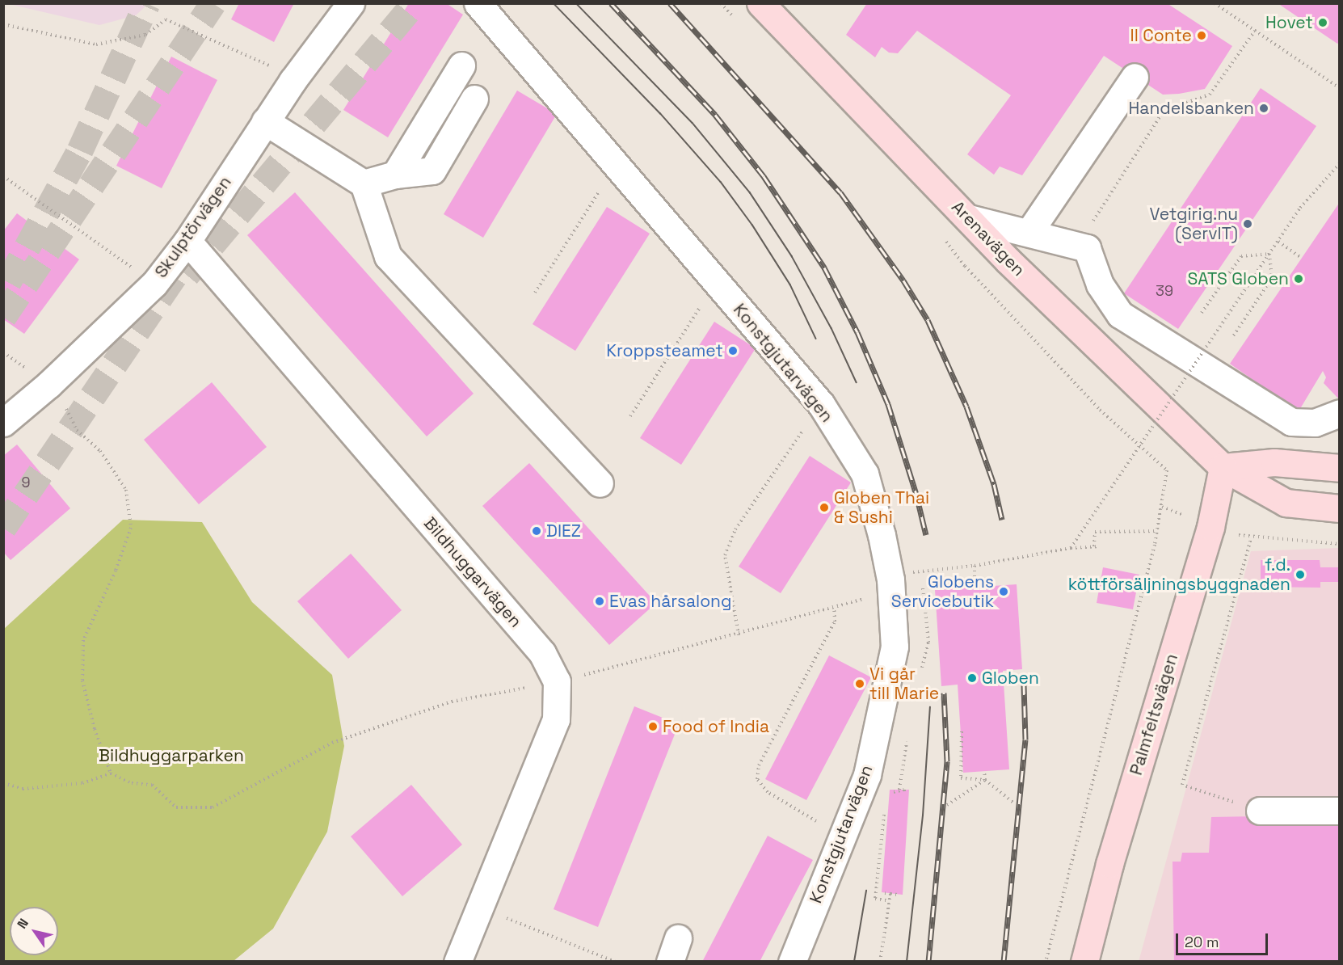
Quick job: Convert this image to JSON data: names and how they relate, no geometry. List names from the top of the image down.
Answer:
{
  "streets": {
    "main road": ["Arenavägen", "Palmfeltsvägen"],
    "street": ["Skulptörvägen", "Konstgjutarvägen", "Bildhuggarvägen"]
  },
  "crossings": [
    ["Skulptörvägen", "Bildhuggarvägen"],
    ["Arenavägen", "Palmfeltsvägen"]
  ],
  "parks": ["Bildhuggarparken"],
  "places": [
    "Hovet",
    "Il Conte",
    "Handelsbanken",
    "Vetgirig.nu (ServIT)",
    "SATS Globen",
    "Kroppsteamet",
    "Globen Thai & Sushi",
    "DIEZ",
    "f.d. köttförsäljningsbyggnaden",
    "Globens Servicebutik",
    "Evas hårsalong",
    "Globen",
    "Vi går till Marie",
    "Food of India"
  ],
  "house_numbers": ["39", "9"],
  "scale_bar": "20 m",
  "north": "top left"
}
